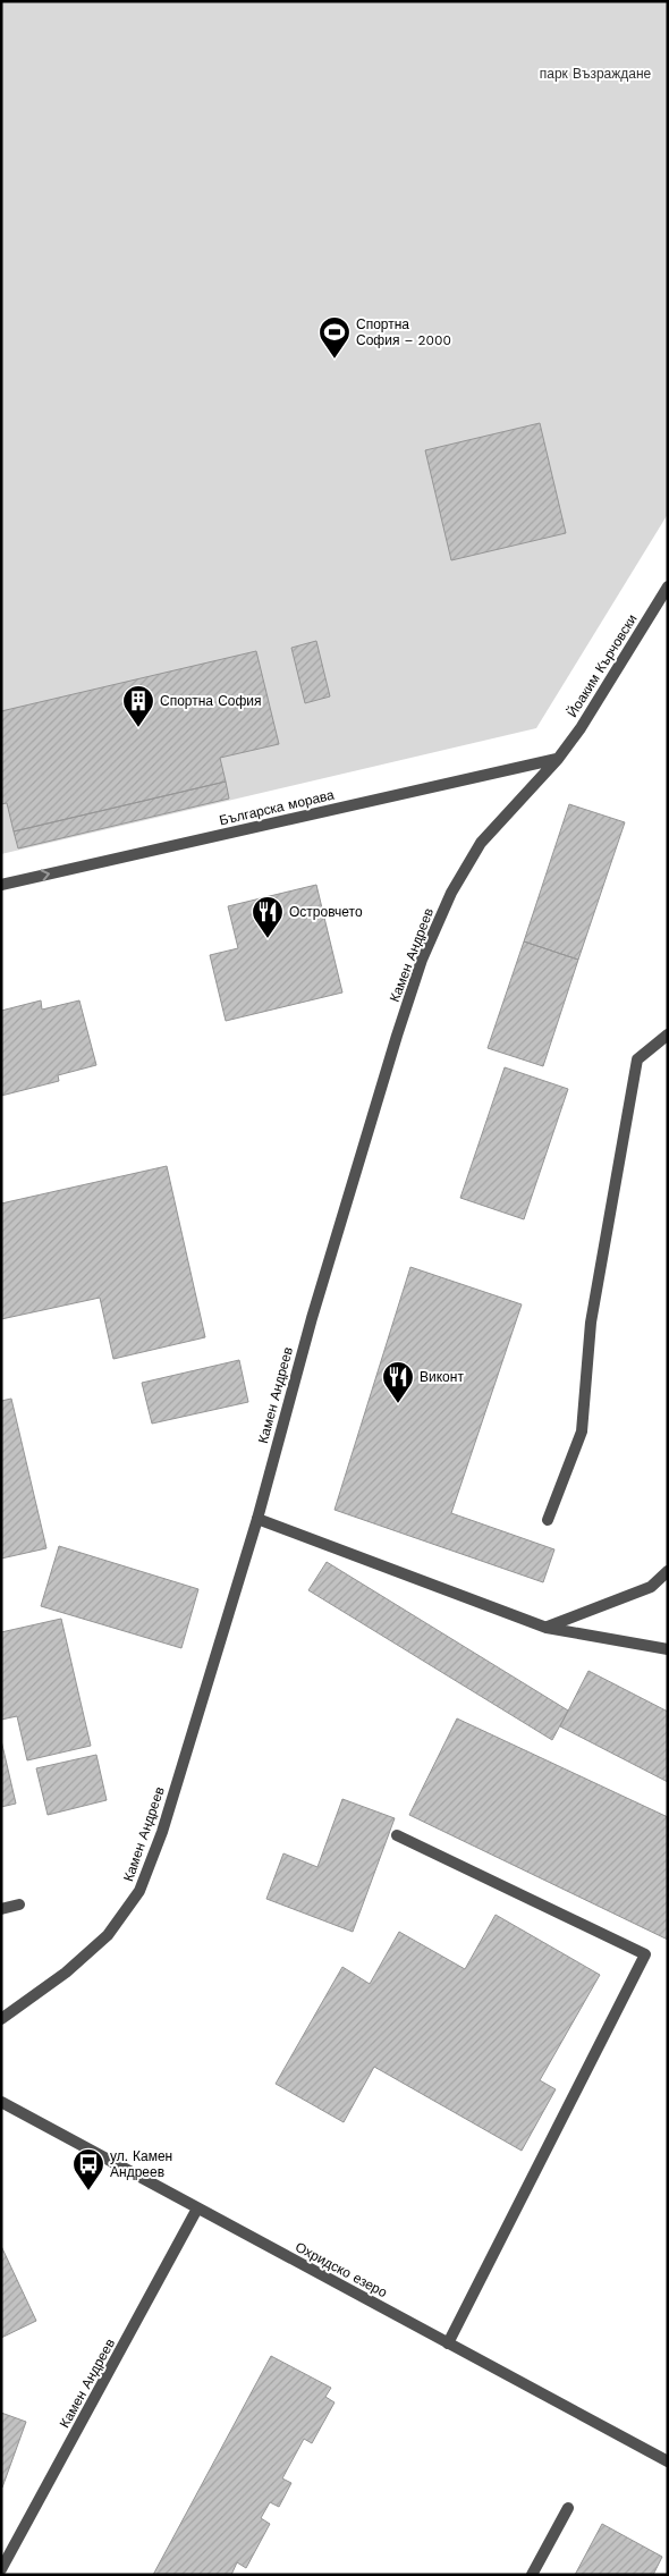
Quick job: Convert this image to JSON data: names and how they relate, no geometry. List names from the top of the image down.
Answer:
{
  "streets": {
    "street": [
      "Йоаким Кърчовски",
      "Българска морава",
      "Камен Андреев",
      "Охридско езеро"
    ]
  },
  "crossings": [
    ["Йоаким Кърчовски", "Българска морава"],
    ["Йоаким Кърчовски", "Камен Андреев"],
    ["Българска морава", "Камен Андреев"],
    ["Камен Андреев", "Охридско езеро"]
  ],
  "one_way": ["Българска морава"],
  "parks": ["парк Възраждане"],
  "places": {
    "sports": ["Спортна София – 2000"],
    "building": ["Спортна София"],
    "restaurant": ["Островчето", "Виконт"],
    "bus stop": ["ул. Камен Андреев"]
  }
}
